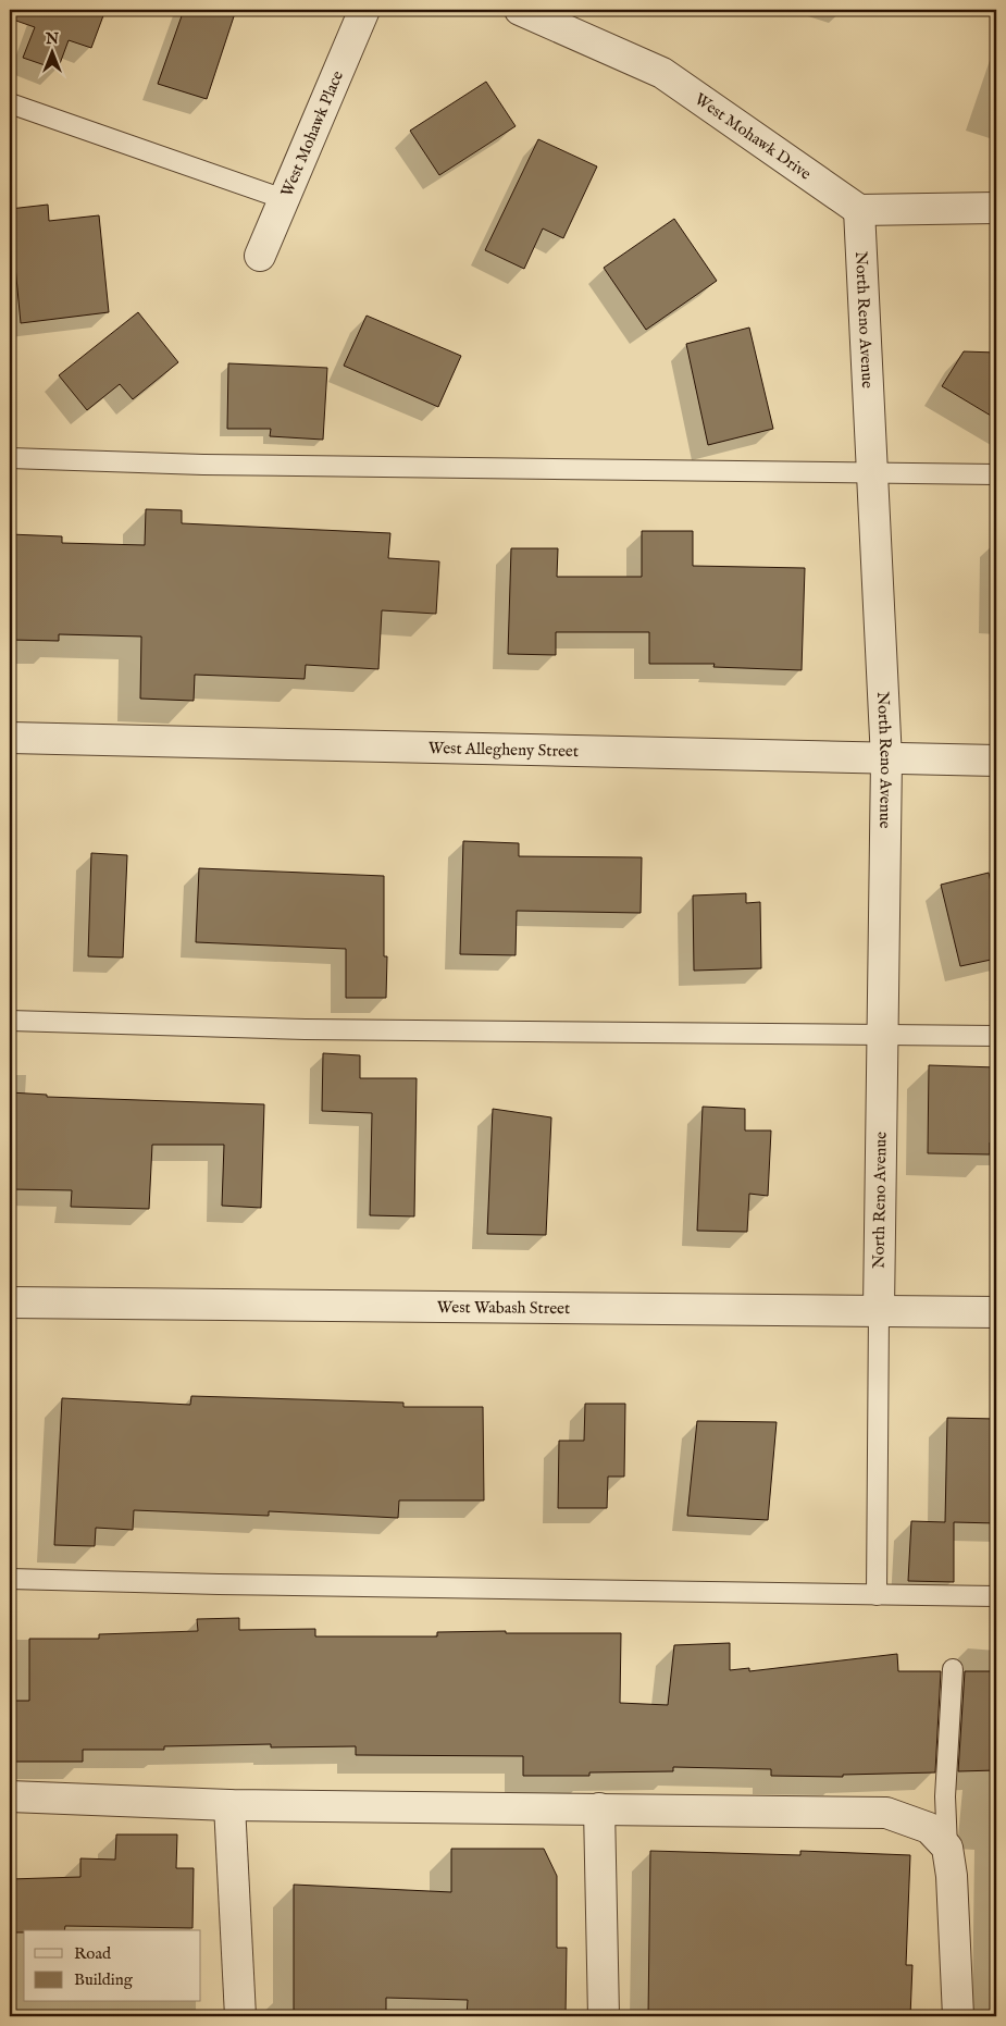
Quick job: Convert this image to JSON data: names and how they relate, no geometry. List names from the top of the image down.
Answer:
{
  "streets": {
    "street": [
      "West Mohawk Place",
      "West Mohawk Drive",
      "North Reno Avenue",
      "West Allegheny Street",
      "West Wabash Street"
    ]
  },
  "crossings": [
    ["West Mohawk Drive", "North Reno Avenue"],
    ["North Reno Avenue", "West Allegheny Street"],
    ["North Reno Avenue", "West Wabash Street"]
  ],
  "legend": ["Road", "Building"],
  "north": "top"
}
